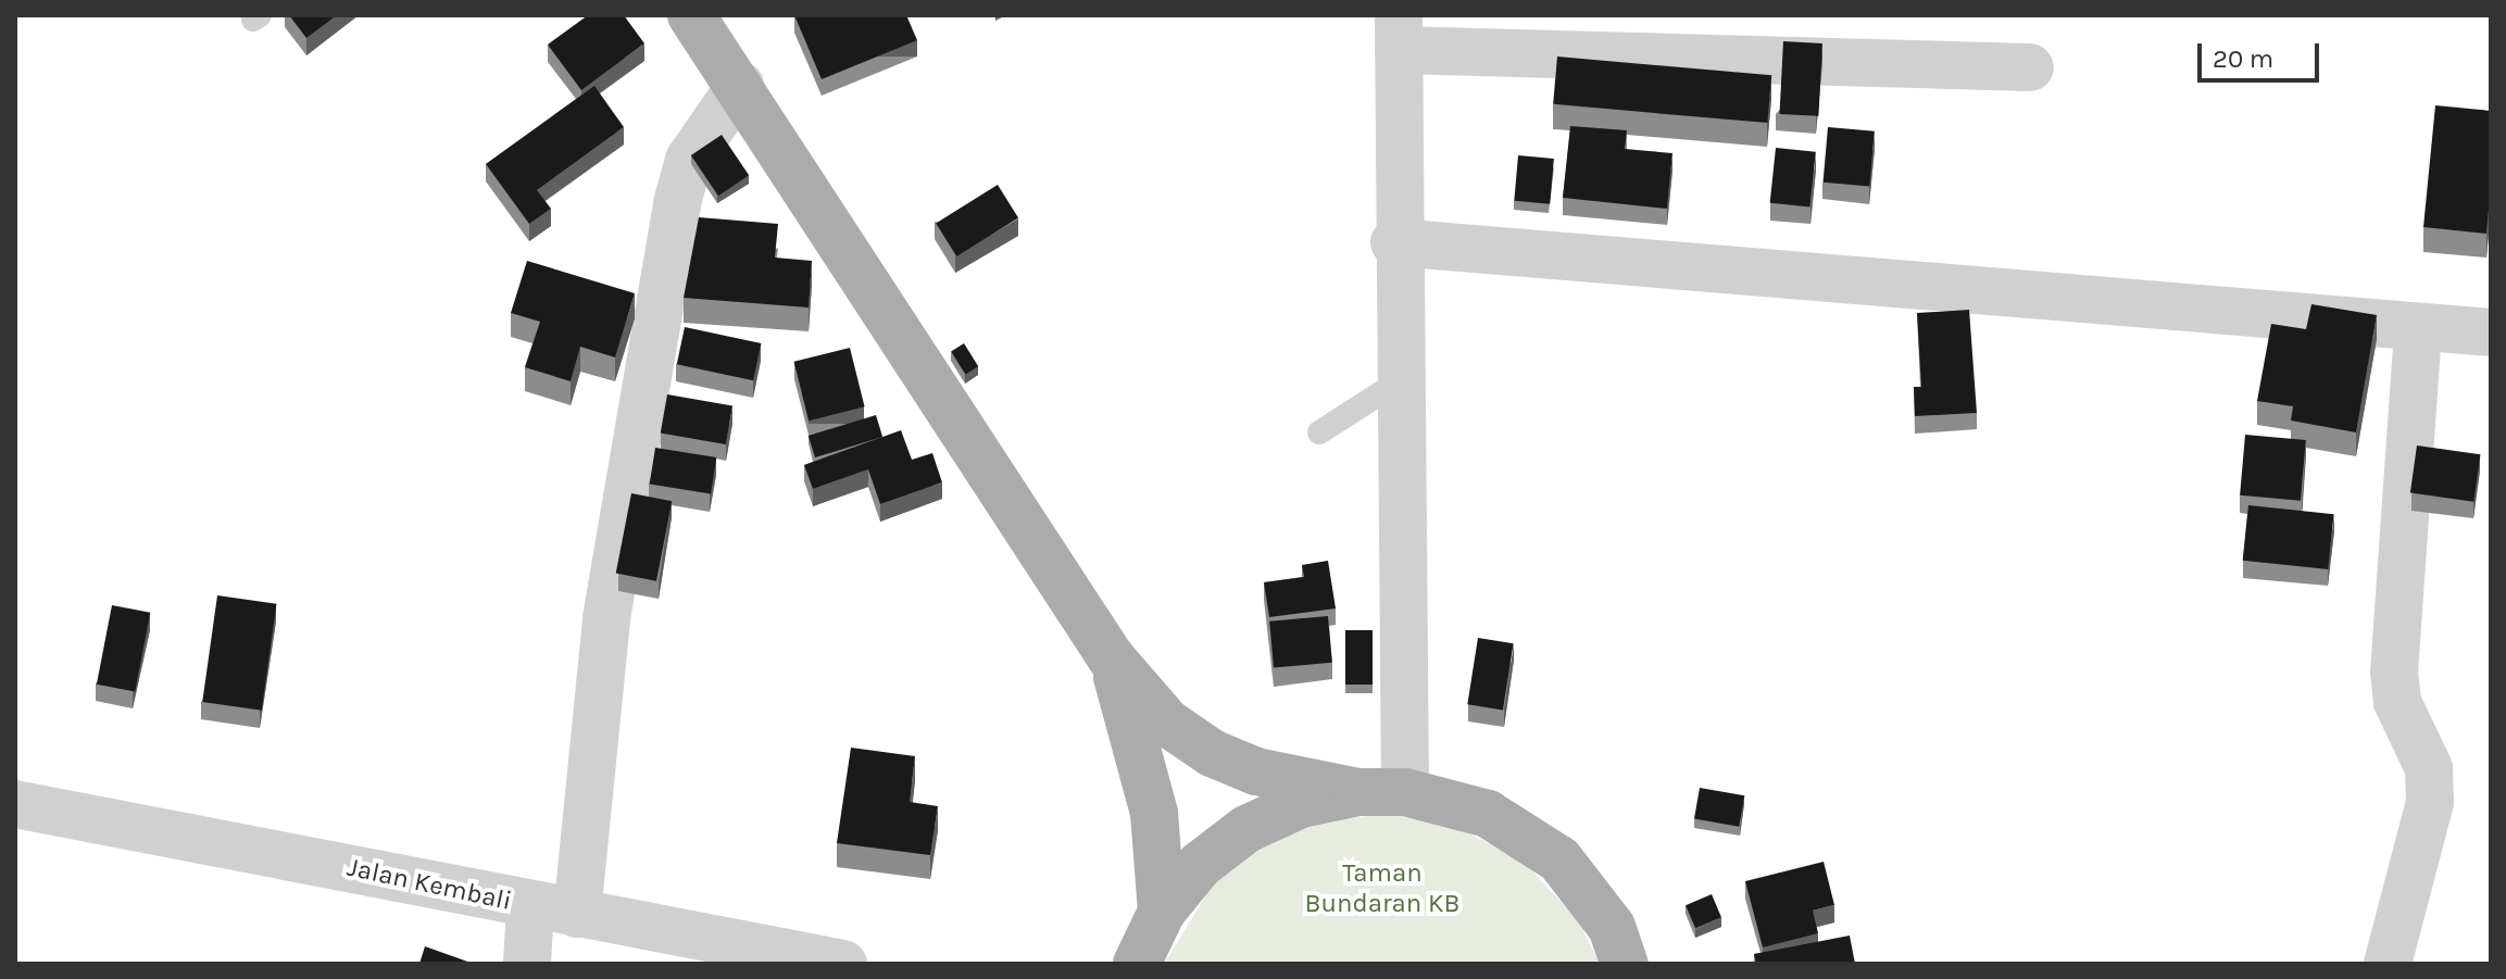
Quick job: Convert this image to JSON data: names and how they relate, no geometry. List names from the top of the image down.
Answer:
{
  "streets": {
    "street": ["Jalan Kembali"]
  },
  "parks": ["Taman Bundaran KB"],
  "scale_bar": "20 m"
}
